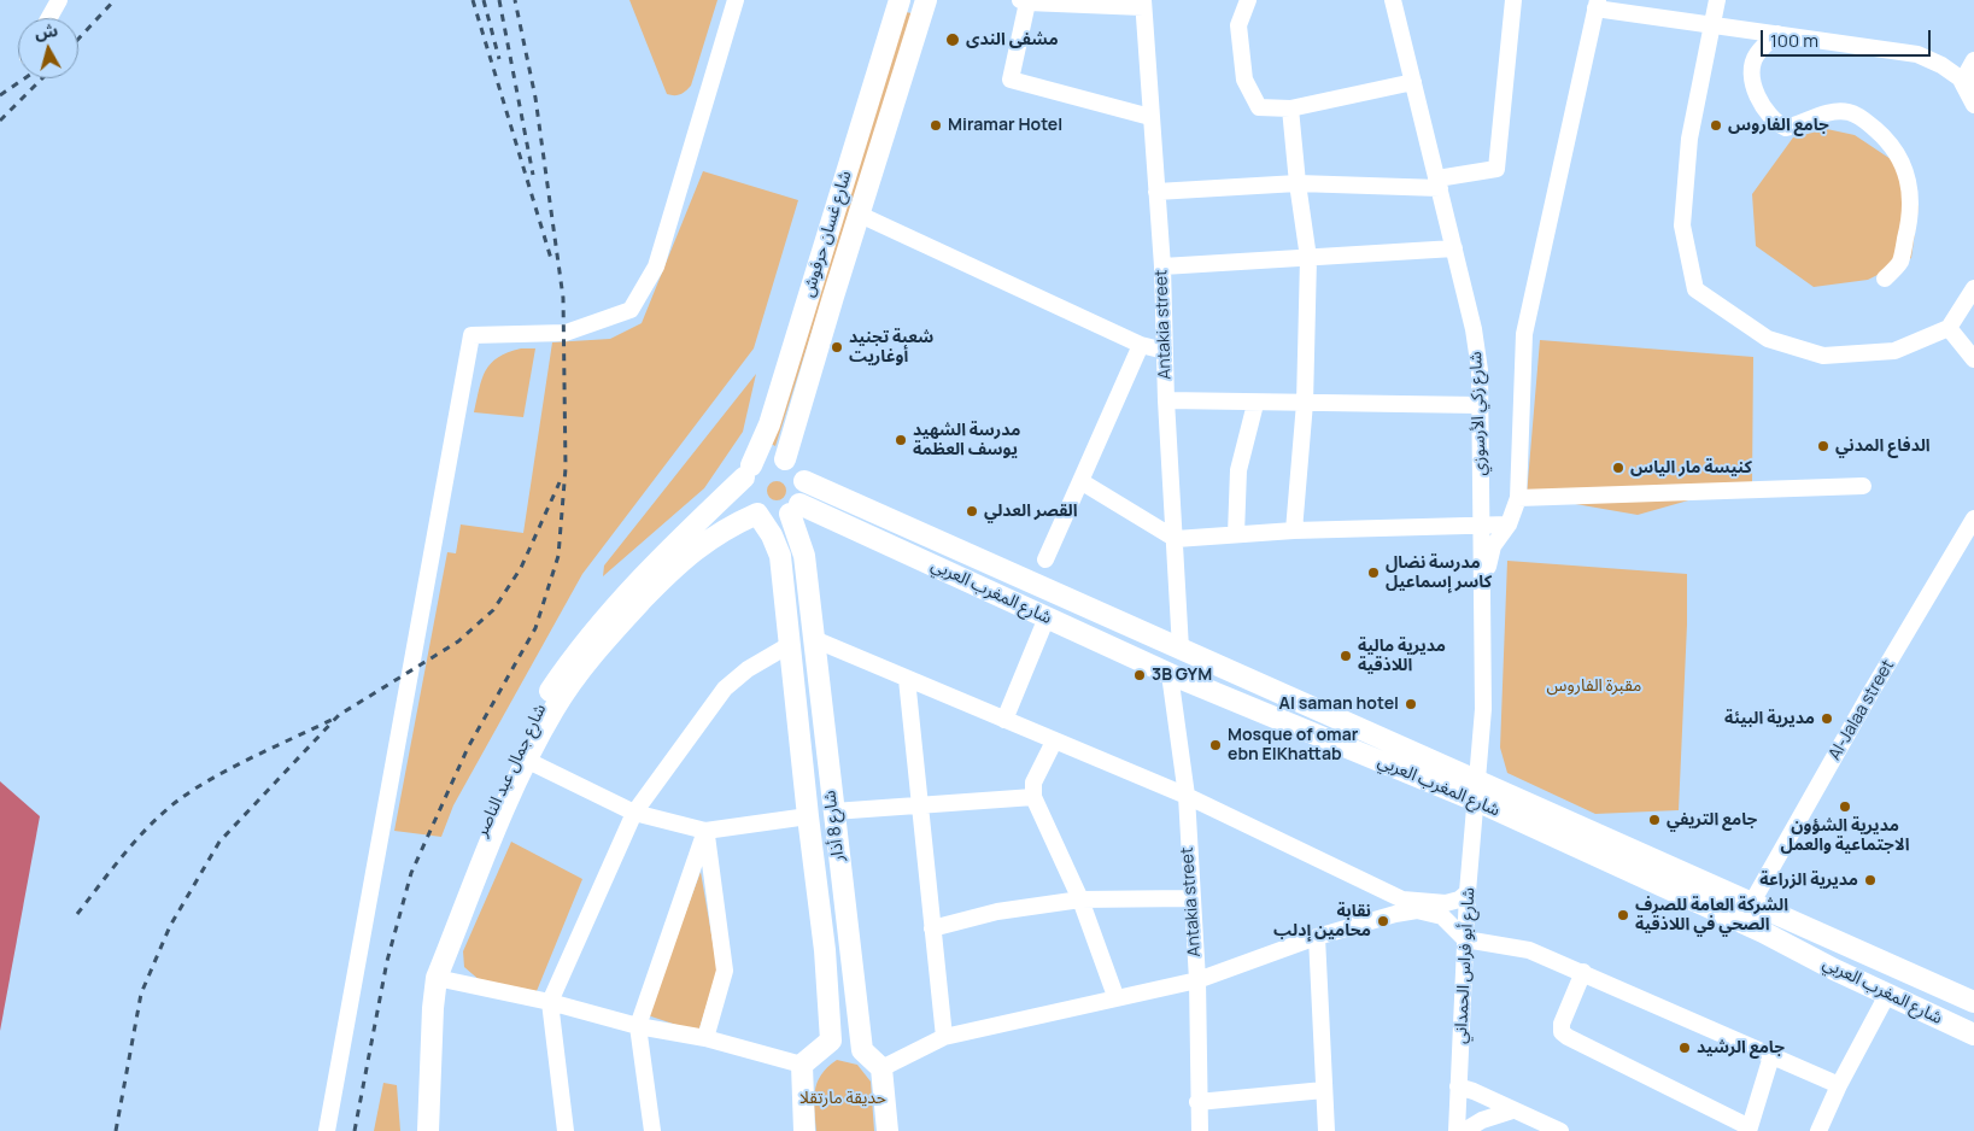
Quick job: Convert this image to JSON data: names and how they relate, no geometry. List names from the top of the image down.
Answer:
{
  "streets": {
    "main road": [
      "شارع غسان حرفوش",
      "شارع المغرب العربي",
      "شارع جمال عبد الناصر",
      "شارع 8 أذار"
    ],
    "street": [
      "Antakia street",
      "شارع زكي الأرسوزي",
      "Al-Jalaa street",
      "شارع أبو فراس الحمداني"
    ]
  },
  "crossings": [
    ["شارع غسان حرفوش", "شارع المغرب العربي"],
    ["شارع غسان حرفوش", "شارع جمال عبد الناصر"],
    ["شارع غسان حرفوش", "شارع 8 أذار"],
    ["Antakia street", "شارع المغرب العربي"],
    ["شارع زكي الأرسوزي", "شارع المغرب العربي"],
    ["شارع زكي الأرسوزي", "شارع أبو فراس الحمداني"],
    ["شارع المغرب العربي", "Al-Jalaa street"],
    ["شارع المغرب العربي", "شارع جمال عبد الناصر"],
    ["شارع المغرب العربي", "شارع 8 أذار"],
    ["شارع المغرب العربي", "شارع أبو فراس الحمداني"],
    ["شارع جمال عبد الناصر", "شارع 8 أذار"]
  ],
  "parks": ["مقبرة الفاروس", "حديقة مارتقلا"],
  "places": [
    "مشفى الندى",
    "Miramar Hotel",
    "جامع الفاروس",
    "شعبة تجنيد أوغاريت",
    "مدرسة الشهيد يوسف العظمة",
    "الدفاع المدني",
    "كنيسة مار الياس",
    "القصر العدلي",
    "مدرسة نضال كاسر إسماعيل",
    "مديرية مالية اللاذقية",
    "3B GYM",
    "Al saman hotel",
    "مديرية البيئة",
    "Mosque of omar ebn ElKhattab",
    "مديرية الشؤون الاجتماعية والعمل",
    "جامع التريفي",
    "مديرية الزراعة",
    "الشركة العامة للصرف الصحي في اللاذقية",
    "نقابة محامين إدلب",
    "جامع الرشيد"
  ],
  "scale_bar": "100 m",
  "north": "top"
}
